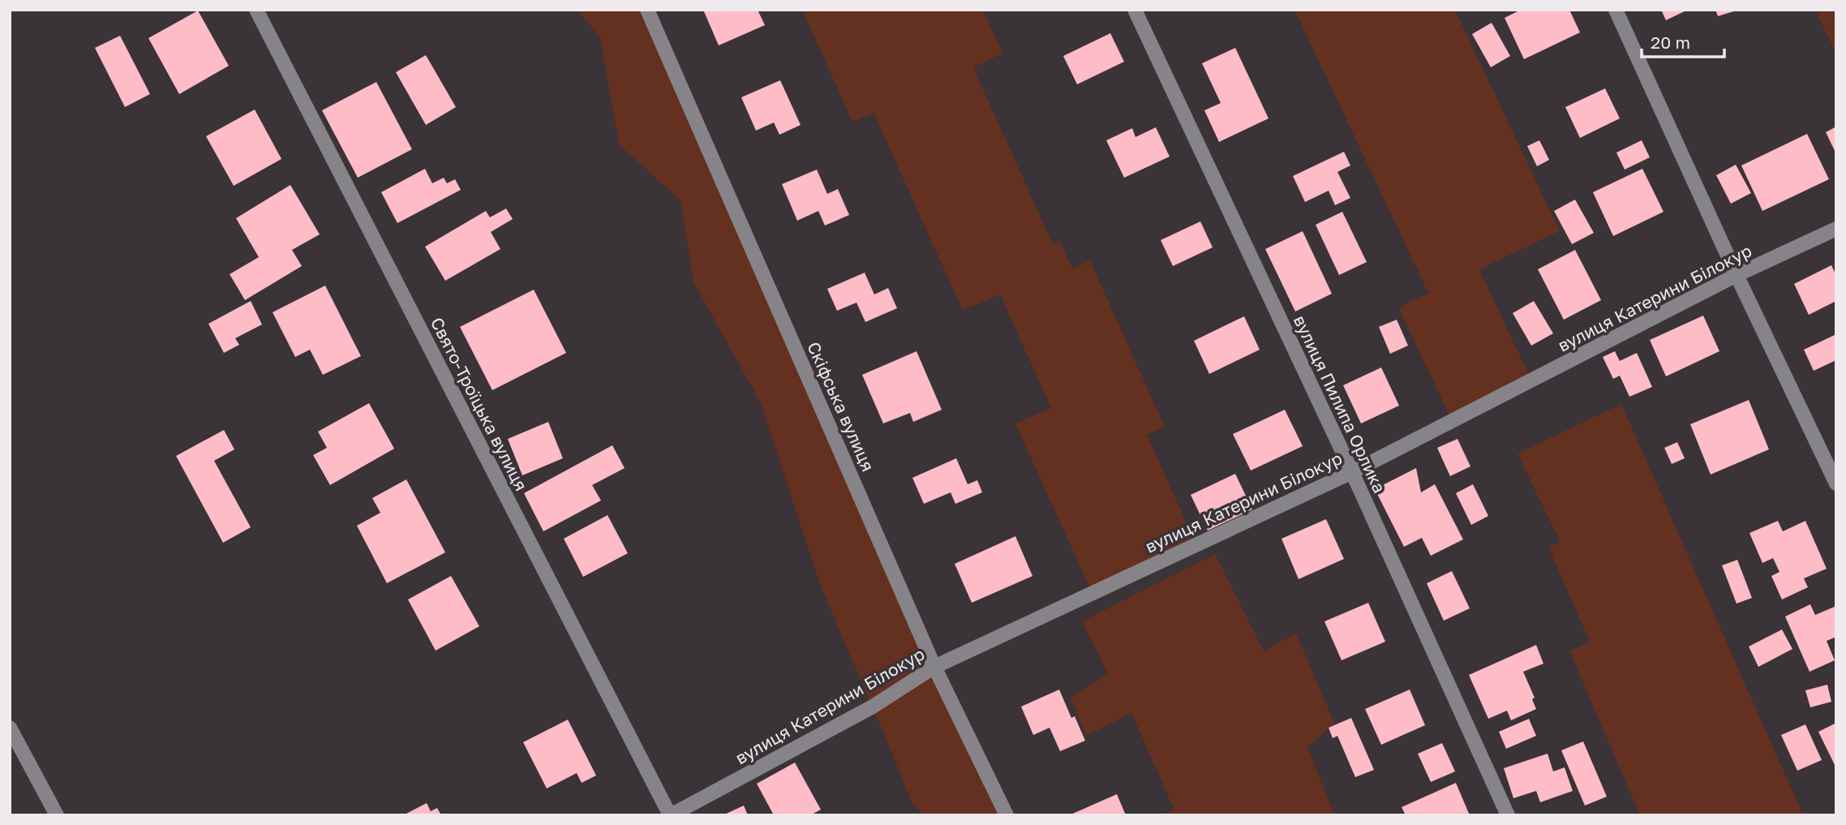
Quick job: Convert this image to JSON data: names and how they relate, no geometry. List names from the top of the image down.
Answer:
{
  "streets": {
    "street": [
      "вулиця Катерини Білокур",
      "Свято-Троїцька вулиця",
      "вулиця Пилипа Орлика",
      "Скіфська вулиця"
    ]
  },
  "crossings": [
    ["вулиця Катерини Білокур", "Свято-Троїцька вулиця"],
    ["вулиця Катерини Білокур", "вулиця Пилипа Орлика"],
    ["вулиця Катерини Білокур", "Скіфська вулиця"]
  ],
  "scale_bar": "20 m"
}
